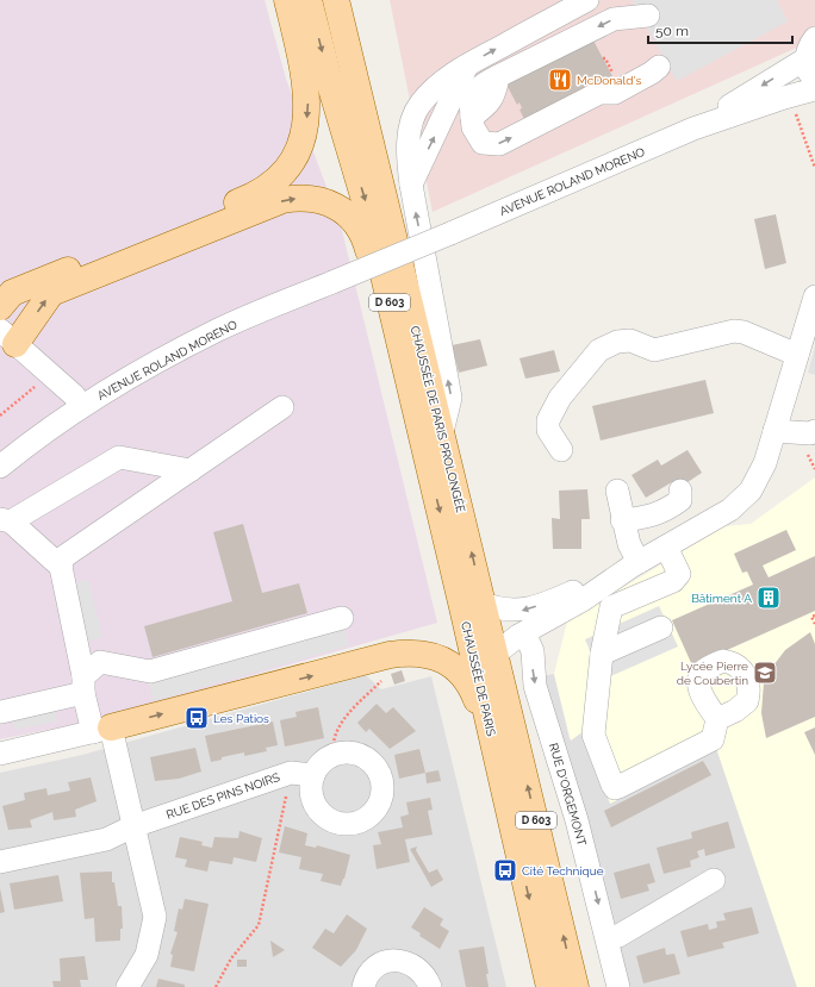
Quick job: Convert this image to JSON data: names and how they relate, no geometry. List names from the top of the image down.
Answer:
{
  "streets": {
    "main road": ["D 603", "CHAUSSÉE DE PARIS PROLONGÉE", "CHAUSSÉE DE PARIS"],
    "street": ["AVENUE ROLAND MORENO", "RUE D'ORGEMONT", "RUE DES PINS NOIRS"]
  },
  "crossings": [
    ["D 603", "CHAUSSÉE DE PARIS PROLONGÉE"],
    ["D 603", "CHAUSSÉE DE PARIS"],
    ["CHAUSSÉE DE PARIS PROLONGÉE", "CHAUSSÉE DE PARIS"]
  ],
  "one_way": ["RUE D'ORGEMONT"],
  "places": {
    "restaurant": ["McDonald's"],
    "building": ["Bâtiment A"],
    "school or university": ["Lycée Pierre de Coubertin"],
    "bus stop": ["Les Patios", "Cité Technique"]
  },
  "scale_bar": "50 m"
}
